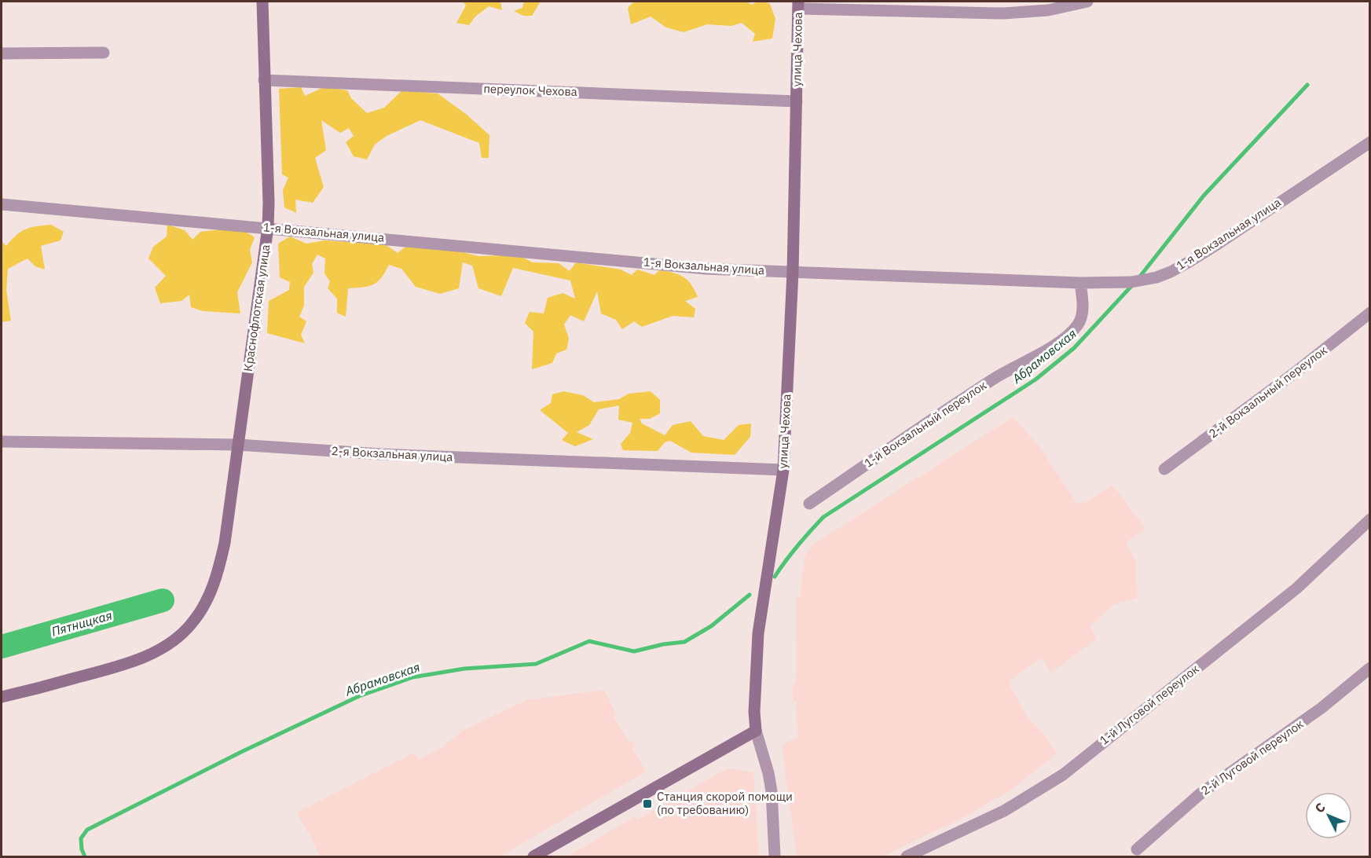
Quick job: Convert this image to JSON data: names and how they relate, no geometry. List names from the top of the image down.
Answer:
{
  "streets": {
    "street": [
      "улица Чехова",
      "переулок Чехова",
      "1-я Вокзальная улица",
      "Краснофлотская улица",
      "2-й Вокзальный переулок",
      "1-й Вокзальный переулок",
      "2-я Вокзальная улица",
      "1-й Луговой переулок",
      "2-й Луговой переулок"
    ]
  },
  "crossings": [
    ["улица Чехова", "переулок Чехова"],
    ["улица Чехова", "1-я Вокзальная улица"],
    ["улица Чехова", "2-я Вокзальная улица"],
    ["переулок Чехова", "Краснофлотская улица"],
    ["1-я Вокзальная улица", "Краснофлотская улица"],
    ["1-я Вокзальная улица", "1-й Вокзальный переулок"],
    ["Краснофлотская улица", "2-я Вокзальная улица"]
  ],
  "water": ["Абрамовская", "Пятницкая"],
  "places": {
    "transit": ["Станция скорой помощи (по требованию)"]
  },
  "north": "top left"
}
